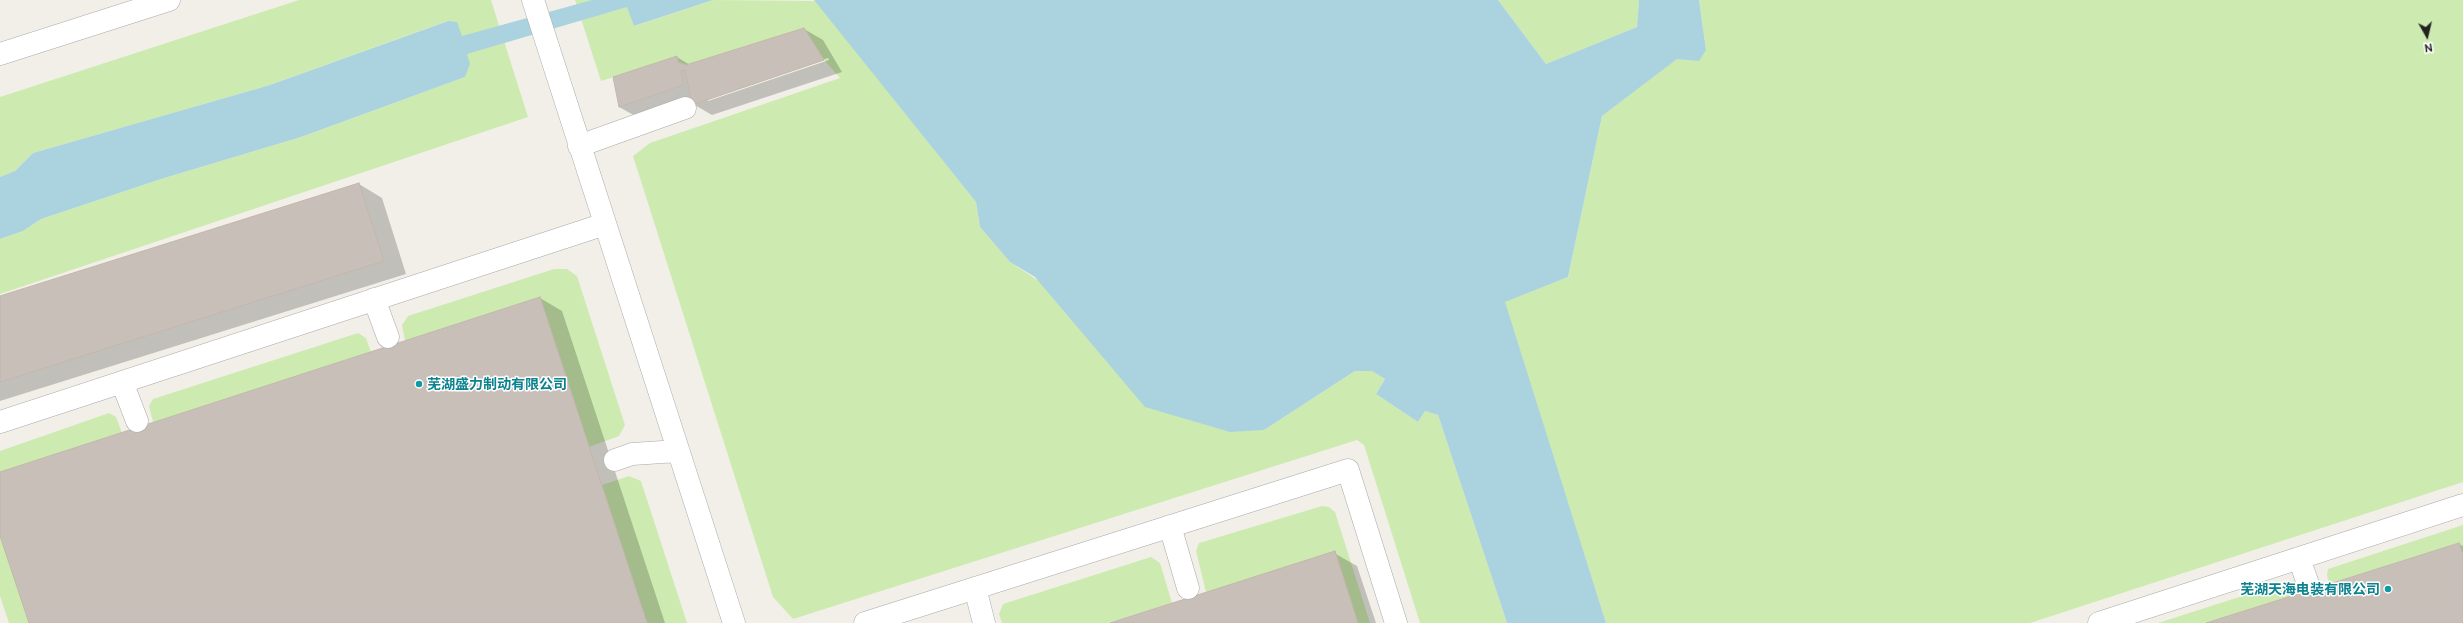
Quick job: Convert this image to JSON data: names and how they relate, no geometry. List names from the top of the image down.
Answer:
{
  "places": ["芜湖盛力制动有限公司", "芜湖天海电装有限公司"],
  "north": "bottom"
}
